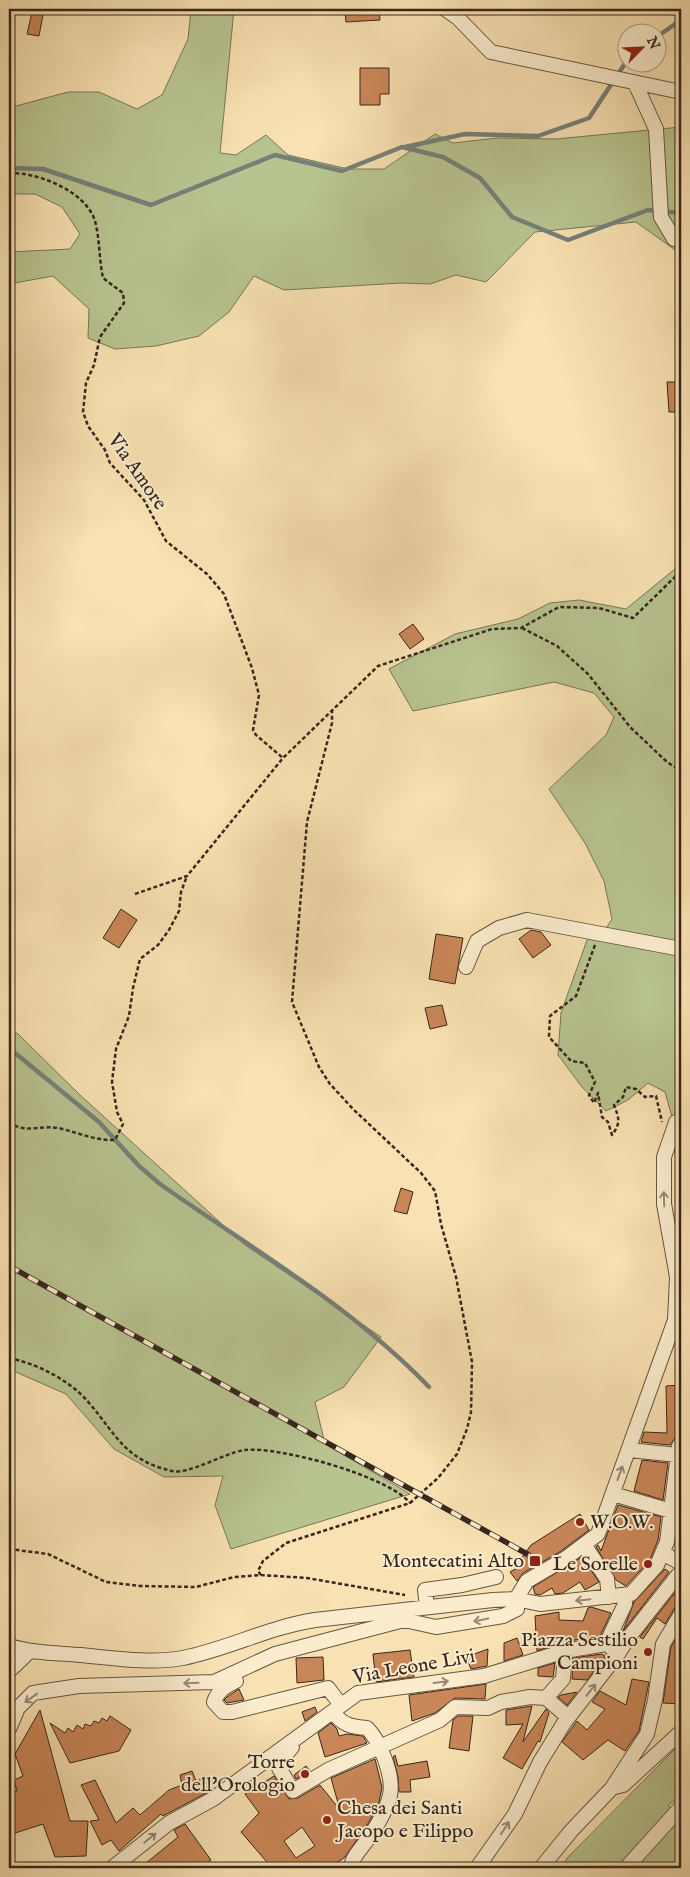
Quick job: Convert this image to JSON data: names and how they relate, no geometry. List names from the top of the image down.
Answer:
{
  "streets": {
    "street": ["Via Leone Livi"],
    "path": ["Via Amore"]
  },
  "places": {
    "other": [
      "W.O.W.",
      "Le Sorelle",
      "Piazza Sestilio Campioni",
      "Torre dell'Orologio",
      "Chesa dei Santi Jacopo e Filippo"
    ],
    "transit": ["Montecatini Alto"]
  },
  "north": "top right"
}
